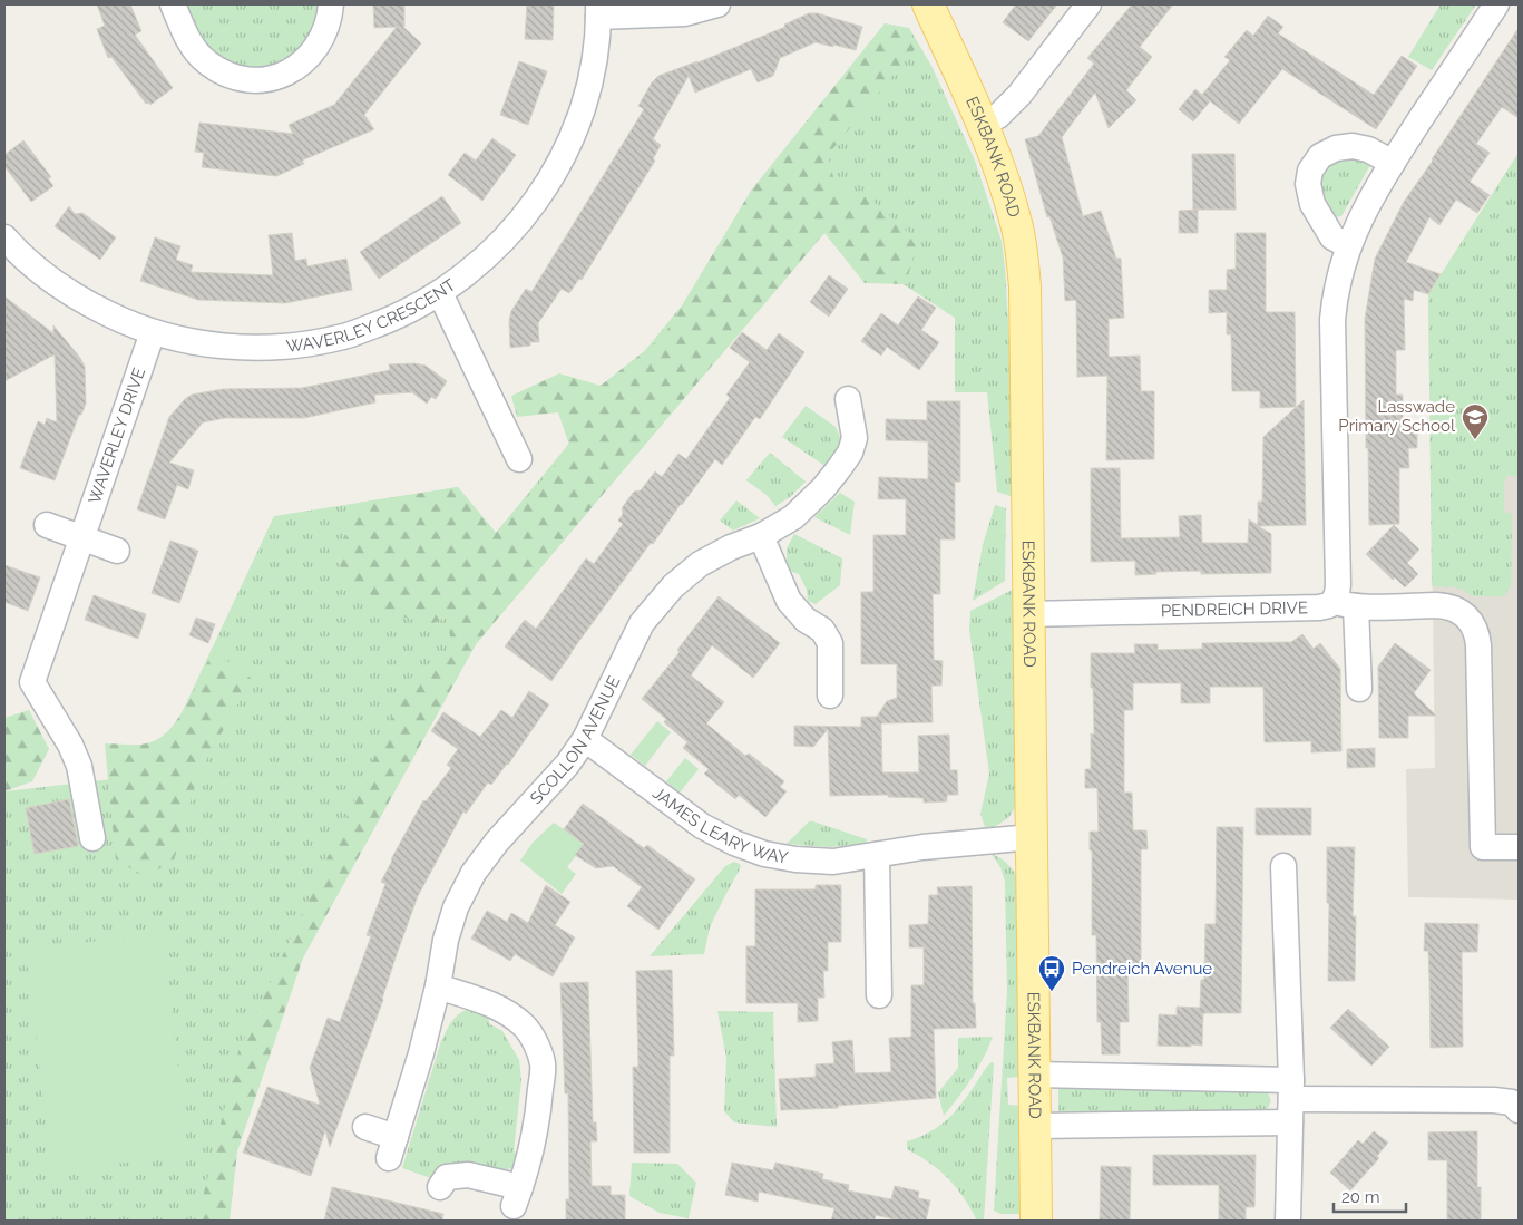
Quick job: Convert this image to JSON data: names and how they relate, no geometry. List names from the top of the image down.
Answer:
{
  "streets": {
    "main road": ["ESKBANK ROAD"],
    "street": [
      "WAVERLEY CRESCENT",
      "WAVERLEY DRIVE",
      "PENDREICH DRIVE",
      "SCOLLON AVENUE",
      "JAMES LEARY WAY"
    ]
  },
  "crossings": [
    ["ESKBANK ROAD", "PENDREICH DRIVE"],
    ["ESKBANK ROAD", "JAMES LEARY WAY"],
    ["WAVERLEY CRESCENT", "WAVERLEY DRIVE"],
    ["SCOLLON AVENUE", "JAMES LEARY WAY"]
  ],
  "places": {
    "school or university": ["Lasswade Primary School"],
    "bus stop": ["Pendreich Avenue"]
  },
  "scale_bar": "20 m"
}
